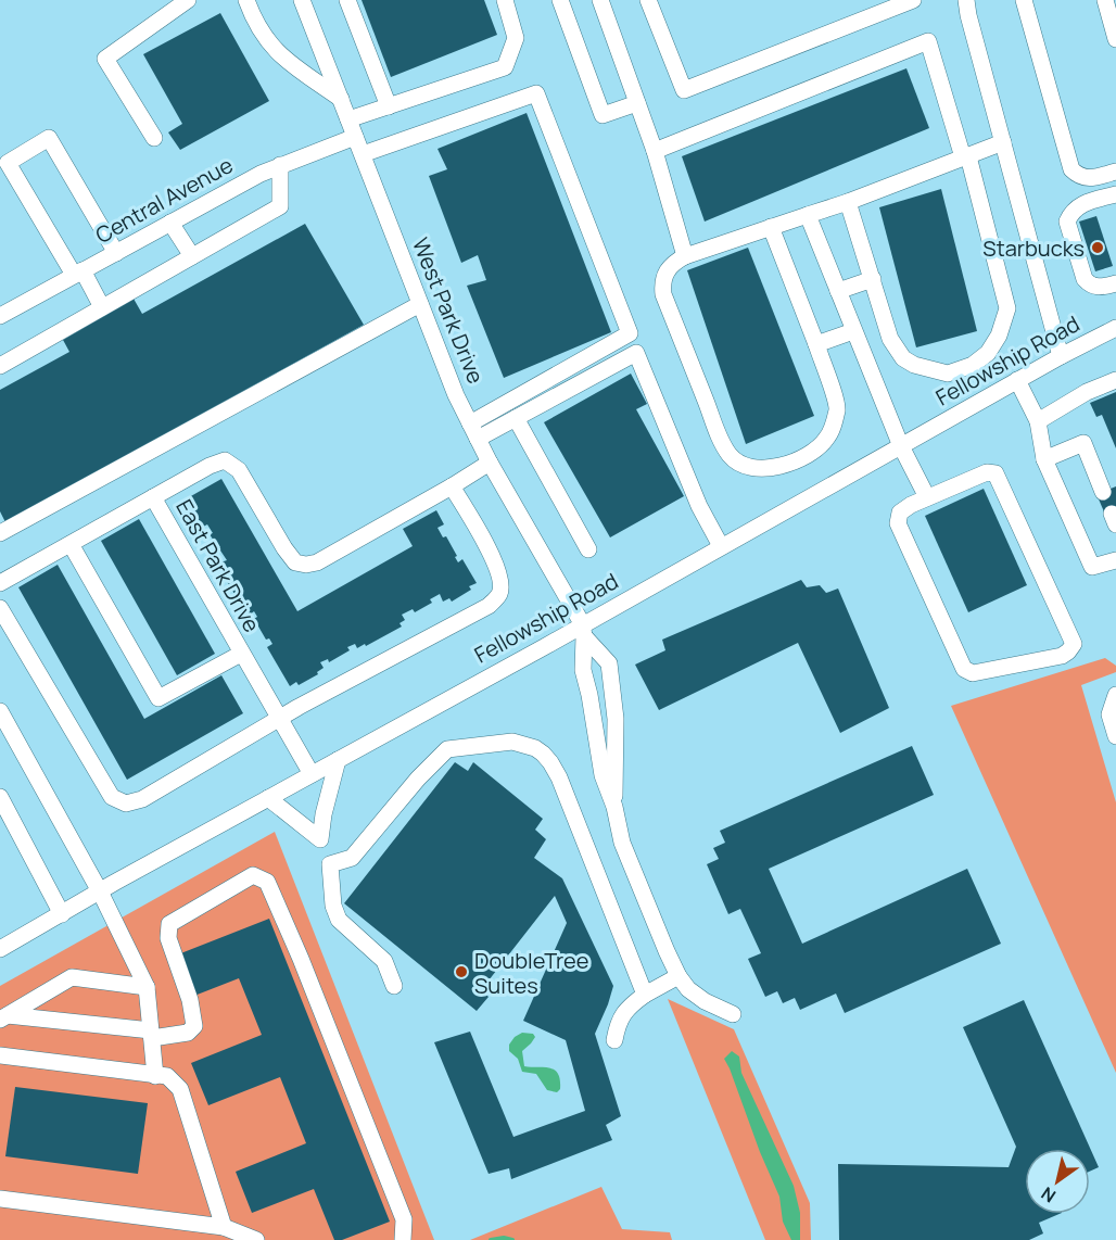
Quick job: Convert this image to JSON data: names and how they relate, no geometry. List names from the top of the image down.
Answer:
{
  "streets": {
    "street": [
      "Central Avenue",
      "West Park Drive",
      "Fellowship Road",
      "East Park Drive"
    ]
  },
  "crossings": [
    ["Central Avenue", "West Park Drive"],
    ["West Park Drive", "Fellowship Road"],
    ["Fellowship Road", "East Park Drive"]
  ],
  "places": ["Starbucks", "DoubleTree Suites"],
  "north": "bottom left"
}
